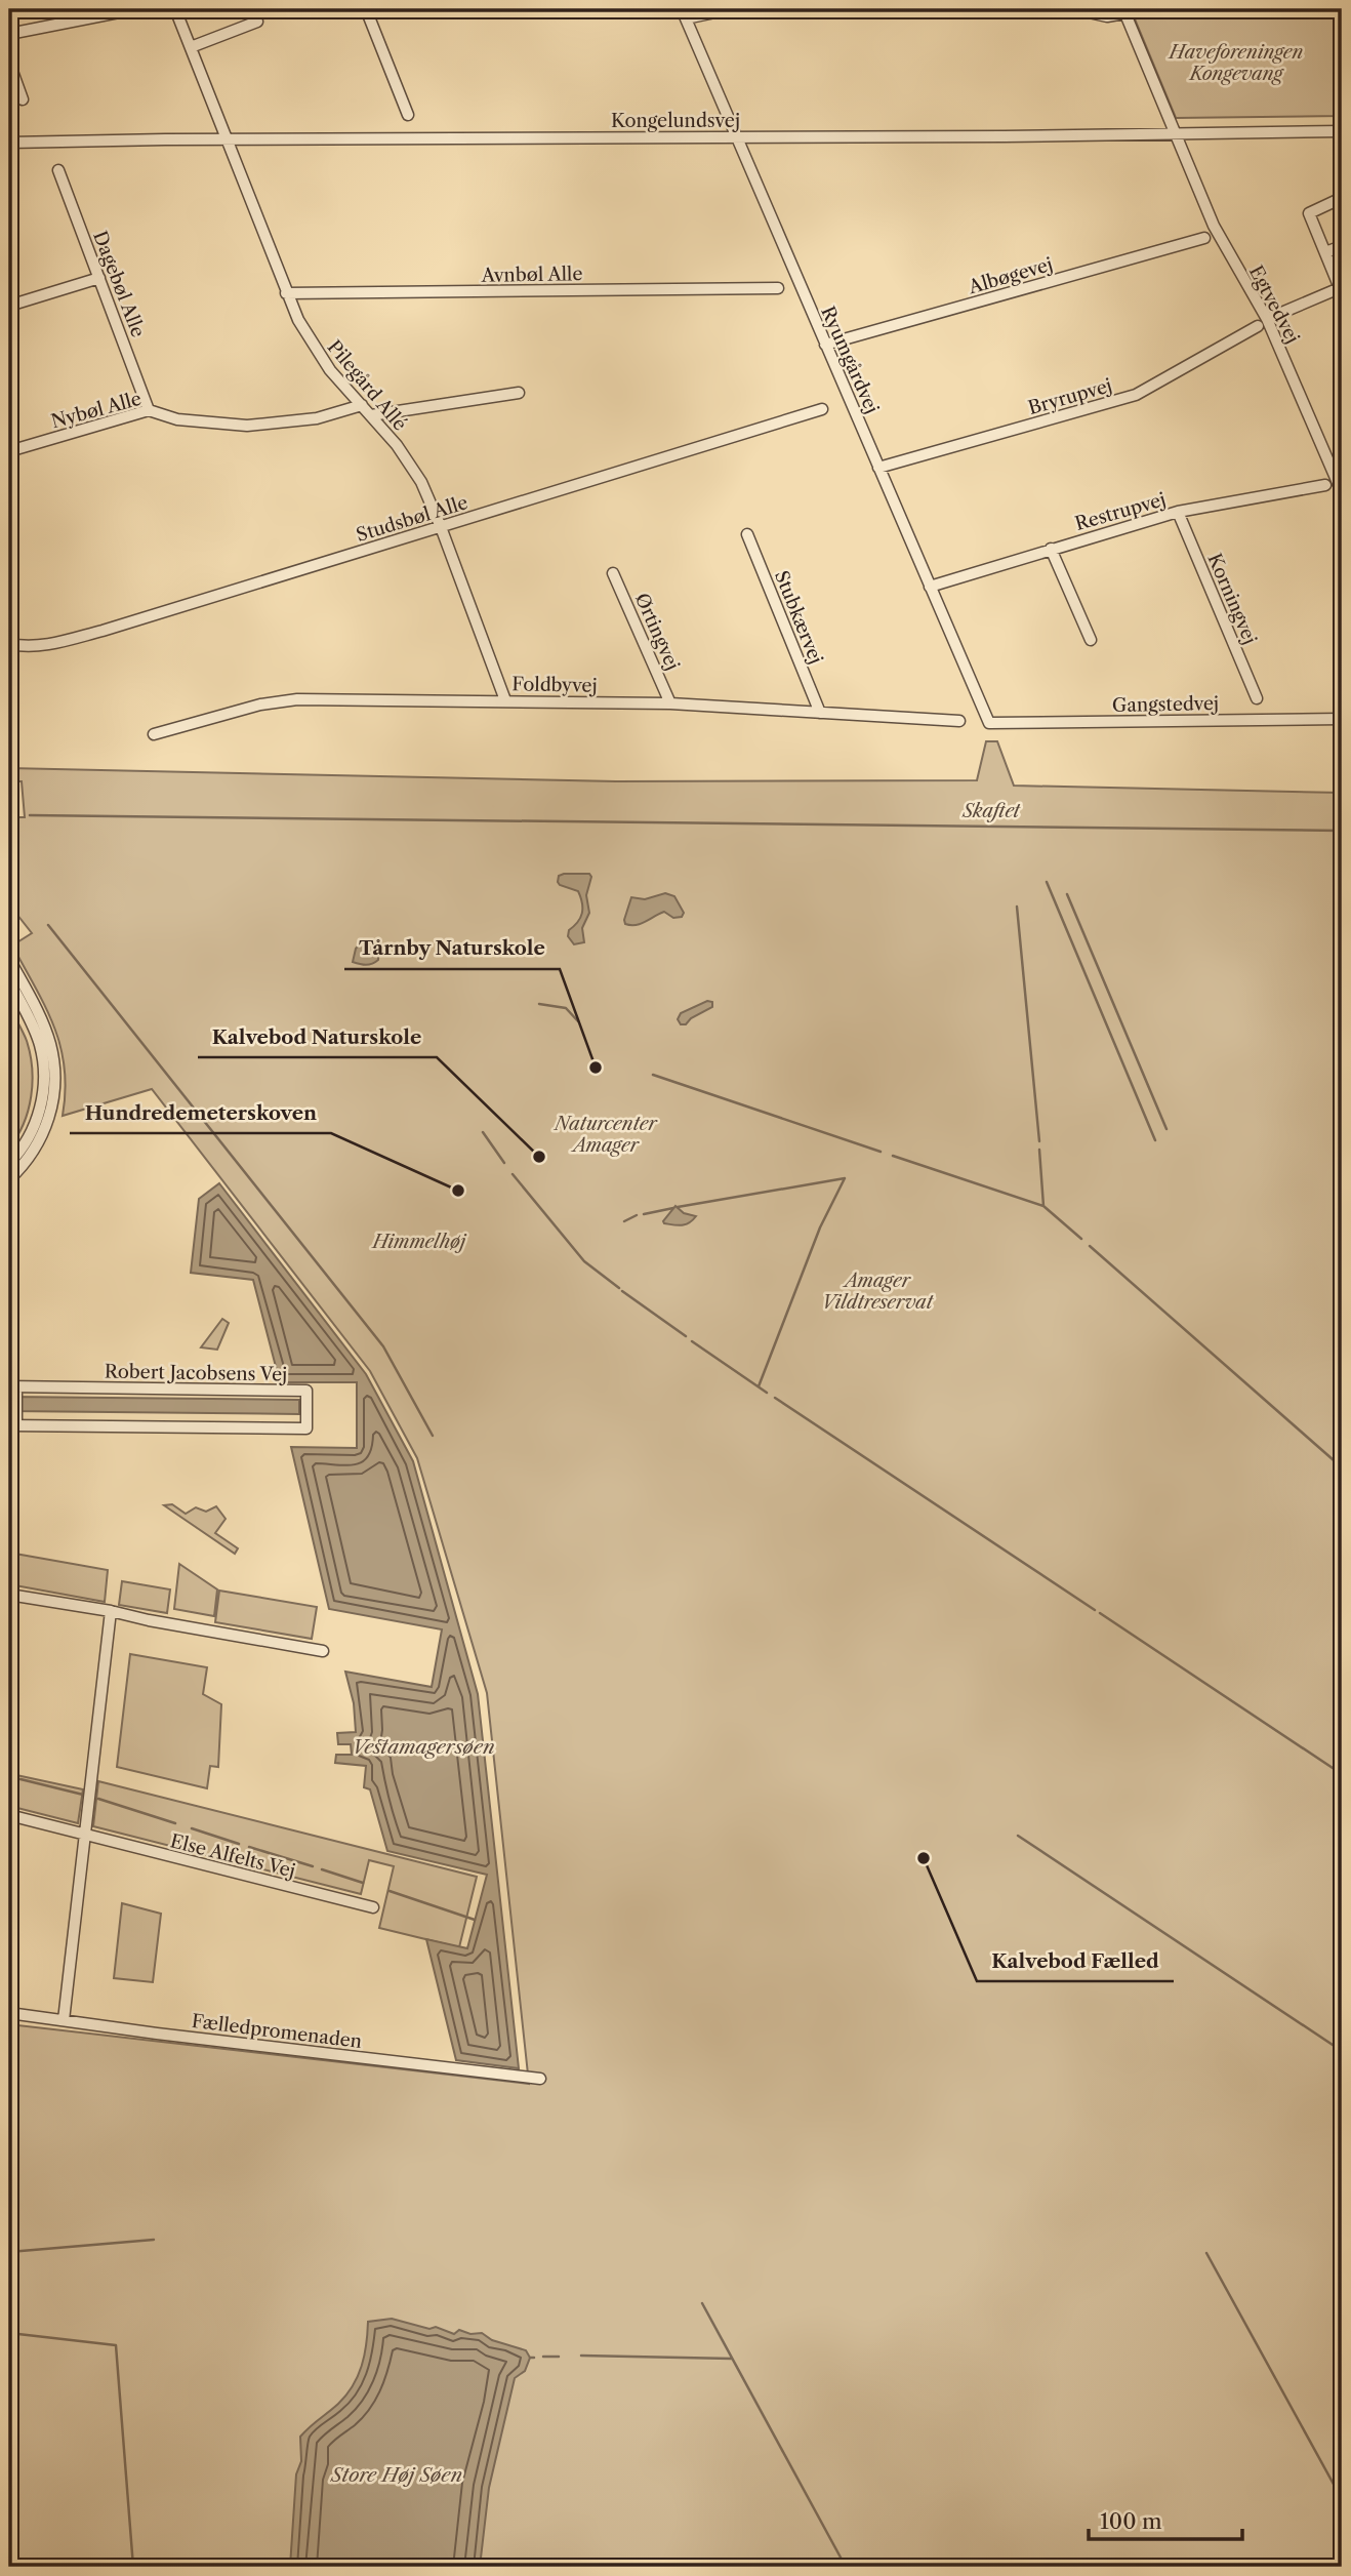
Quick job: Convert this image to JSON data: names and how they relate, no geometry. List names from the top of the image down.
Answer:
{
  "streets": {
    "street": [
      "Kongelundsvej",
      "Avnbøl Alle",
      "Albøgevej",
      "Dagebøl Alle",
      "Egtvedvej",
      "Ryumgårdvej",
      "Pilegård Allé",
      "Bryrupvej",
      "Nybøl Alle",
      "Restrupvej",
      "Studsbøl Alle",
      "Korningvej",
      "Stubkærvej",
      "Ørtingvej",
      "Foldbyvej",
      "Gangstedvej",
      "Robert Jacobsens Vej",
      "Else Alfelts Vej",
      "Fælledpromenaden"
    ]
  },
  "crossings": [
    ["Kongelundsvej", "Egtvedvej"],
    ["Kongelundsvej", "Ryumgårdvej"],
    ["Kongelundsvej", "Pilegård Allé"],
    ["Avnbøl Alle", "Pilegård Allé"],
    ["Albøgevej", "Ryumgårdvej"],
    ["Dagebøl Alle", "Nybøl Alle"],
    ["Ryumgårdvej", "Bryrupvej"],
    ["Ryumgårdvej", "Restrupvej"],
    ["Ryumgårdvej", "Gangstedvej"],
    ["Pilegård Allé", "Nybøl Alle"],
    ["Pilegård Allé", "Studsbøl Alle"],
    ["Pilegård Allé", "Foldbyvej"],
    ["Restrupvej", "Korningvej"],
    ["Stubkærvej", "Foldbyvej"],
    ["Ørtingvej", "Foldbyvej"]
  ],
  "water": ["Vestamagersøen", "Store Høj Søen"],
  "parks": [
    "Haveforeningen Kongevang",
    "Skaftet",
    "Naturcenter Amager",
    "Himmelhøj",
    "Amager Vildtreservat"
  ],
  "places": [
    "Tårnby Naturskole",
    "Kalvebod Naturskole",
    "Hundredemeterskoven",
    "Kalvebod Fælled"
  ],
  "scale_bar": "100 m"
}
